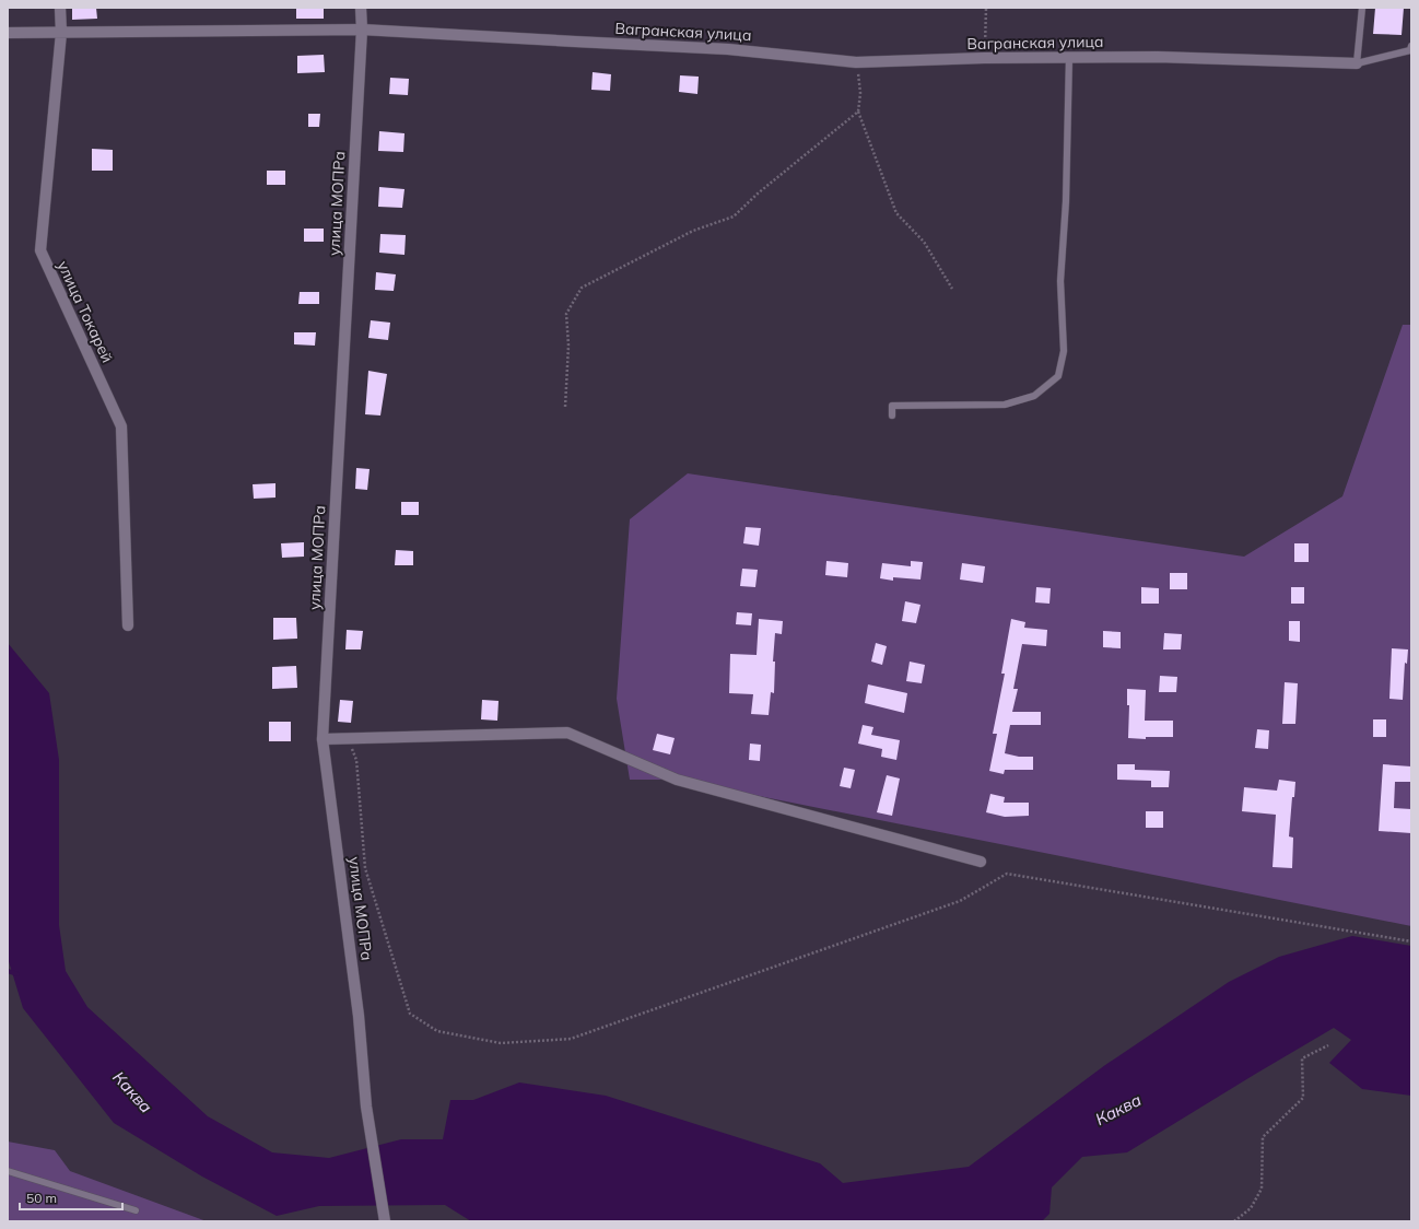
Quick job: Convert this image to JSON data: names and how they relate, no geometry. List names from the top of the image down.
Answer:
{
  "streets": {
    "street": ["Вагранская улица", "улица МОПРа", "улица Токарей"]
  },
  "crossings": [
    ["Вагранская улица", "улица МОПРа"],
    ["Вагранская улица", "улица Токарей"]
  ],
  "water": ["Каква"],
  "scale_bar": "50 m"
}
